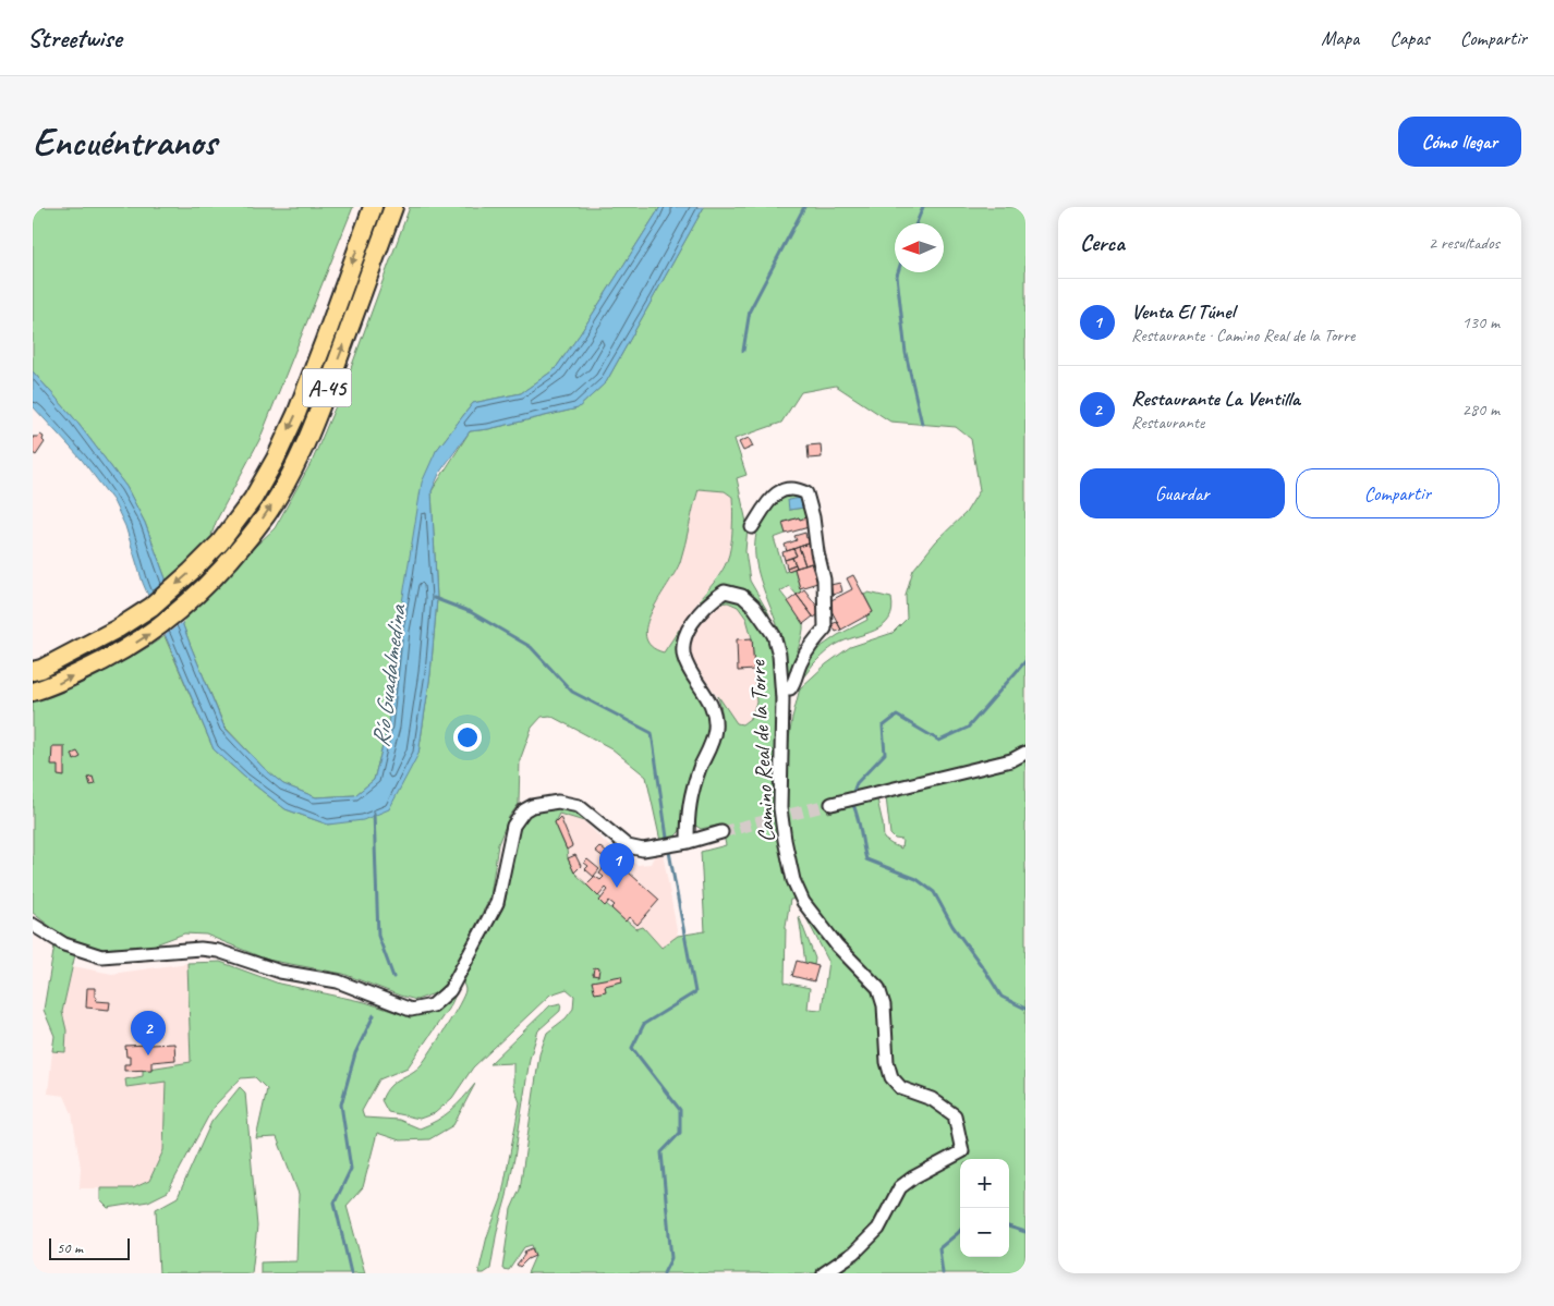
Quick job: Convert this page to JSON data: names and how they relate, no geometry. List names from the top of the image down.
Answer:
{
  "streets": {
    "highway": ["A-45"],
    "street": ["Camino Real de la Torre"]
  },
  "water": ["Río Guadalmedina"],
  "scale_bar": "50 m",
  "north": "left",
  "page": {
    "header": "Streetwise",
    "nav": ["Mapa", "Capas", "Compartir"],
    "buttons": [
      "Cómo llegar",
      ["Guardar", "Compartir"]
    ],
    "title": "Encuéntranos",
    "heading": ["Cerca", "2 resultados"],
    "list": [
      {
        "mark": "1",
        "name": "Venta El Túnel",
        "note": "Restaurante · Camino Real de la Torre",
        "value": "130 m"
      },
      {
        "mark": "2",
        "name": "Restaurante La Ventilla",
        "note": "Restaurante",
        "value": "280 m"
      }
    ],
    "pins": ["1", "2"],
    "map_buttons": ["+", "−"],
    "scale": "50 m"
  }
}
